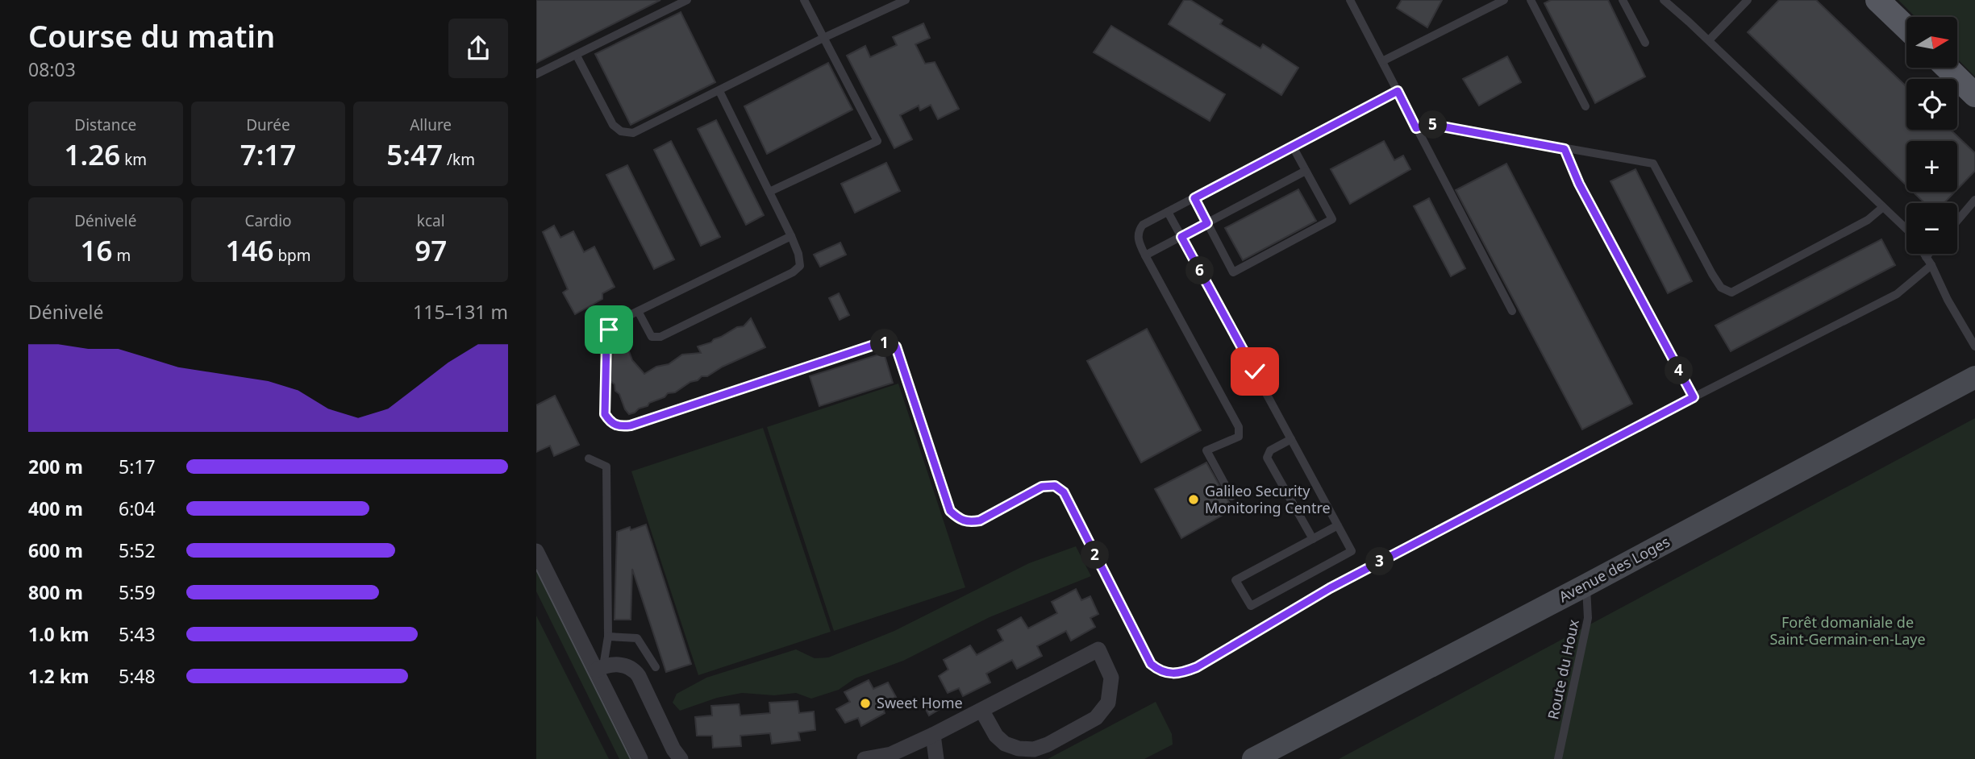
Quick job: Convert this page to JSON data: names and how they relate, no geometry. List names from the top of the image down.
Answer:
{
  "streets": {
    "main road": ["Avenue des Loges"],
    "lane": ["Route du Houx"]
  },
  "crossings": [
    ["Avenue des Loges", "Route du Houx"]
  ],
  "parks": ["Forêt domaniale de Saint-Germain-en-Laye"],
  "places": ["Galileo Security Monitoring Centre", "Sweet Home"],
  "north": "right",
  "page": {
    "heading": ["Course du matin", "08:03"],
    "map_buttons": ["+", "−"],
    "stats": [
      ["Distance", "1.26 km"],
      ["Durée", "7:17"],
      ["Allure", "5:47 /km"],
      ["Dénivelé", "16 m"],
      ["Cardio", "146 bpm"],
      ["kcal", "97"]
    ],
    "pins": [
      "5",
      "6",
      "1",
      "4",
      "2",
      "3"
    ],
    "chart": ["Dénivelé", "115–131 m"],
    "list": [
      {
        "name": "200 m",
        "note": "5:17"
      },
      {
        "name": "400 m",
        "note": "6:04"
      },
      {
        "name": "600 m",
        "note": "5:52"
      },
      {
        "name": "800 m",
        "note": "5:59"
      },
      {
        "name": "1.0 km",
        "note": "5:43"
      },
      {
        "name": "1.2 km",
        "note": "5:48"
      }
    ]
  }
}
